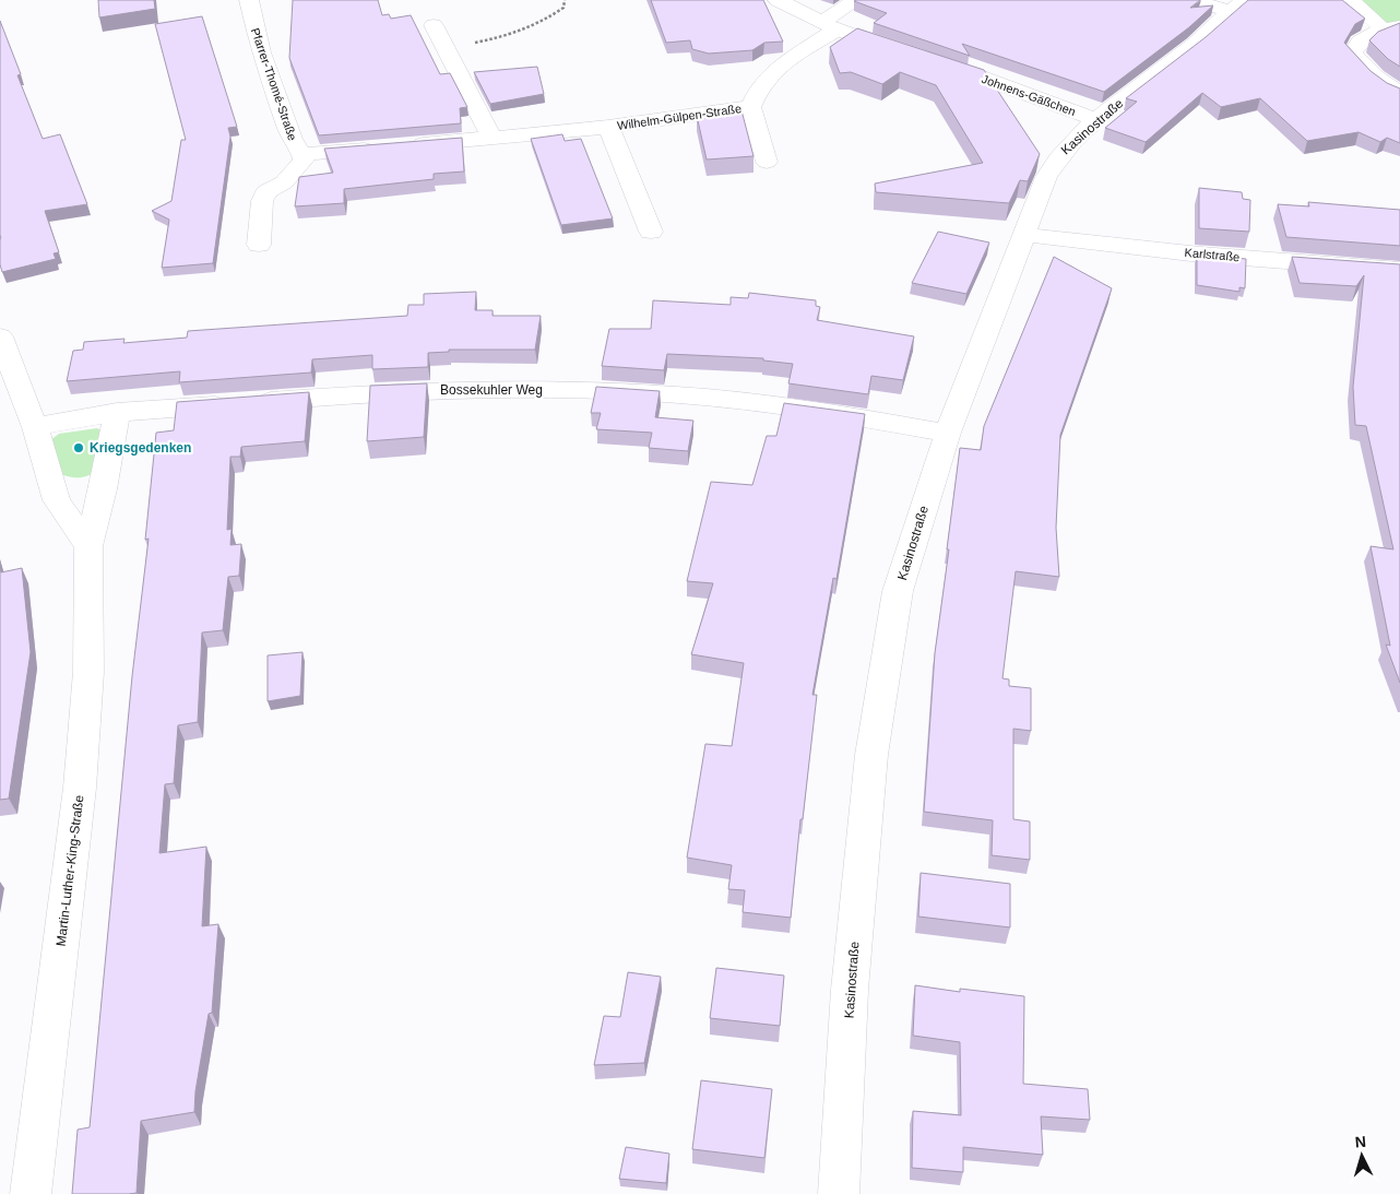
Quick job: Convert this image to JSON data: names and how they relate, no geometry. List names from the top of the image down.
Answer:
{
  "streets": {
    "street": [
      "Pfarrer-Thomé-Straße",
      "Johnens-Gäßchen",
      "Wilhelm-Gülpen-Straße",
      "Kasinostraße",
      "Karlstraße",
      "Bossekuhler Weg",
      "Martin-Luther-King-Straße"
    ]
  },
  "crossings": [
    ["Pfarrer-Thomé-Straße", "Wilhelm-Gülpen-Straße"],
    ["Johnens-Gäßchen", "Kasinostraße"],
    ["Kasinostraße", "Karlstraße"],
    ["Kasinostraße", "Bossekuhler Weg"],
    ["Bossekuhler Weg", "Martin-Luther-King-Straße"]
  ],
  "places": ["Kriegsgedenken"],
  "north": "top"
}
